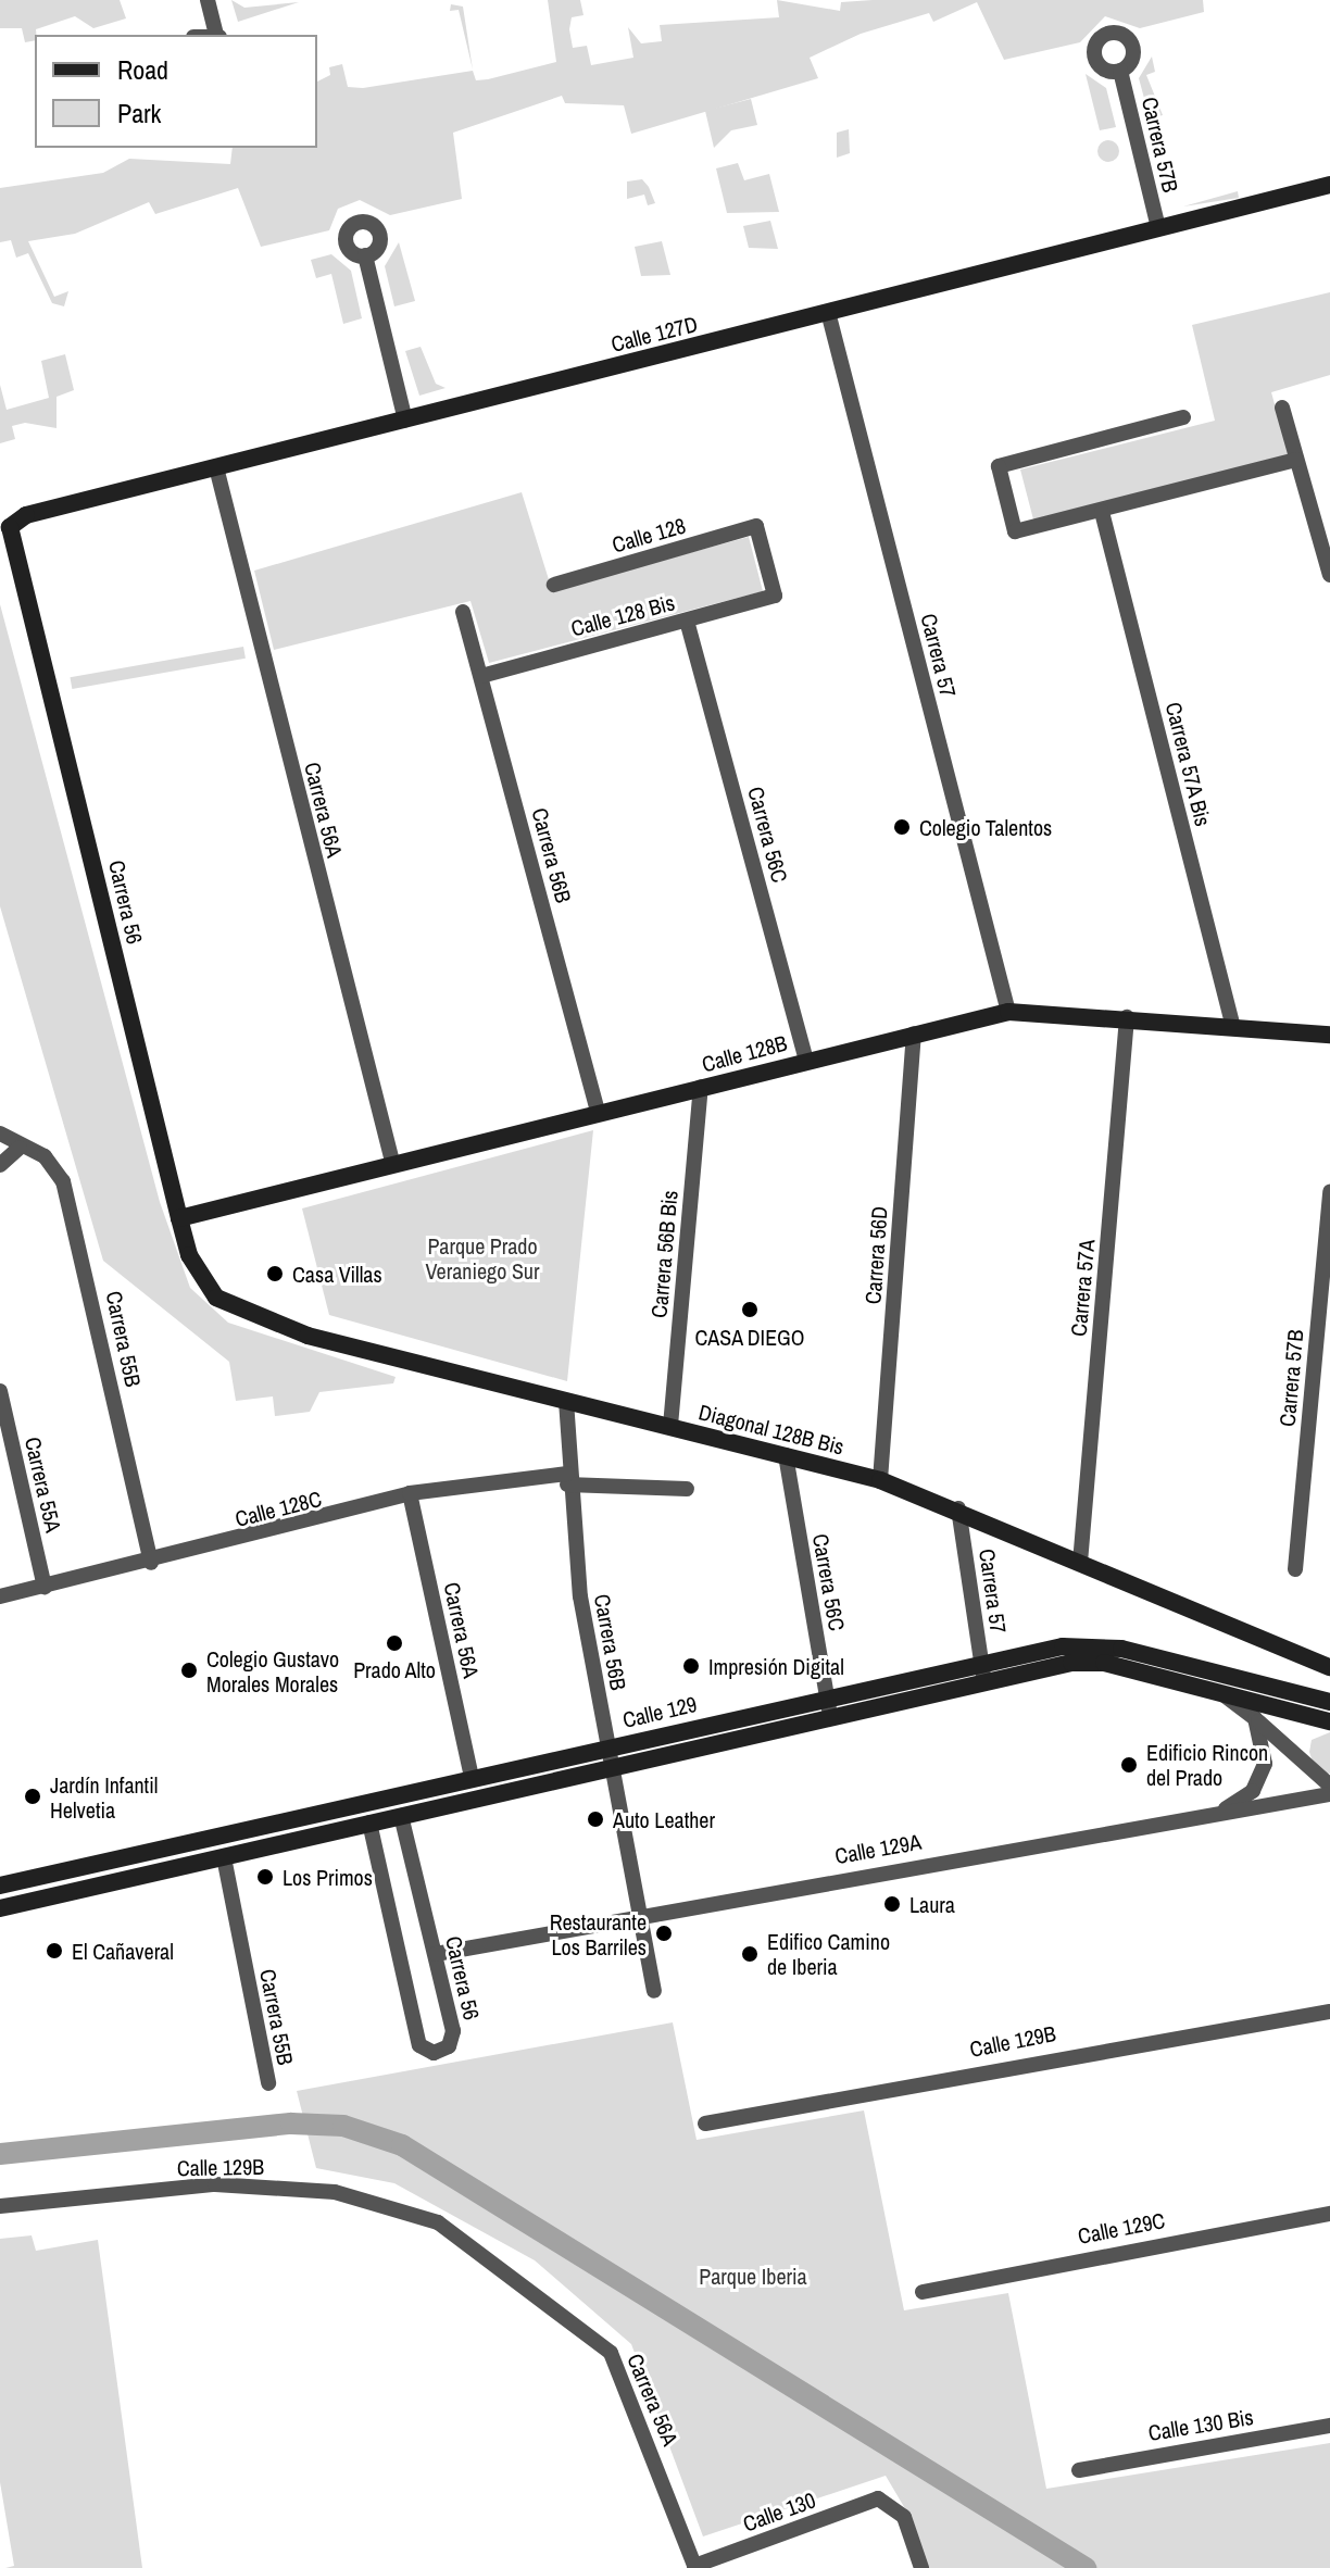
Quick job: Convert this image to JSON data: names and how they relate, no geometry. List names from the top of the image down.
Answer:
{
  "streets": {
    "street": [
      "Carrera 57B",
      "Calle 127D",
      "Calle 128",
      "Calle 128 Bis",
      "Carrera 57",
      "Carrera 57A Bis",
      "Carrera 56A",
      "Carrera 56C",
      "Carrera 56B",
      "Carrera 56",
      "Calle 128B",
      "Carrera 56B Bis",
      "Carrera 56D",
      "Carrera 57A",
      "Carrera 55B",
      "Diagonal 128B Bis",
      "Carrera 55A",
      "Calle 128C",
      "Calle 129",
      "Calle 129A",
      "Calle 129B",
      "Calle 129C",
      "Calle 130 Bis",
      "Calle 130"
    ]
  },
  "crossings": [
    ["Carrera 57B", "Calle 127D"],
    ["Calle 127D", "Carrera 57"],
    ["Calle 127D", "Carrera 56A"],
    ["Calle 127D", "Carrera 56"],
    ["Calle 128", "Calle 128 Bis"],
    ["Calle 128 Bis", "Carrera 56C"],
    ["Calle 128 Bis", "Carrera 56B"],
    ["Carrera 57", "Calle 128B"],
    ["Carrera 57", "Diagonal 128B Bis"],
    ["Carrera 57", "Calle 129"],
    ["Carrera 57A Bis", "Calle 128B"],
    ["Carrera 56A", "Calle 128B"],
    ["Carrera 56A", "Calle 128C"],
    ["Carrera 56A", "Calle 129"],
    ["Carrera 56A", "Calle 129B"],
    ["Carrera 56A", "Calle 130"],
    ["Carrera 56C", "Calle 128B"],
    ["Carrera 56C", "Diagonal 128B Bis"],
    ["Carrera 56C", "Calle 129"],
    ["Carrera 56B", "Calle 128B"],
    ["Carrera 56B", "Diagonal 128B Bis"],
    ["Carrera 56B", "Calle 128C"],
    ["Carrera 56B", "Calle 129"],
    ["Carrera 56B", "Calle 129A"],
    ["Carrera 56", "Calle 128B"],
    ["Carrera 56", "Diagonal 128B Bis"],
    ["Carrera 56", "Calle 129"],
    ["Carrera 56", "Calle 129A"],
    ["Calle 128B", "Carrera 56B Bis"],
    ["Calle 128B", "Carrera 56D"],
    ["Calle 128B", "Carrera 57A"],
    ["Carrera 56B Bis", "Diagonal 128B Bis"],
    ["Carrera 56D", "Diagonal 128B Bis"],
    ["Carrera 57A", "Diagonal 128B Bis"],
    ["Carrera 55B", "Calle 128C"],
    ["Carrera 55B", "Calle 129"],
    ["Carrera 55A", "Calle 128C"]
  ],
  "parks": ["Parque Prado Veraniego Sur", "Parque Iberia"],
  "places": [
    "Colegio Talentos",
    "Casa Villas",
    "CASA DIEGO",
    "Prado Alto",
    "Impresión Digital",
    "Colegio Gustavo Morales Morales",
    "Edificio Rincon del Prado",
    "Jardín Infantil Helvetia",
    "Auto Leather",
    "Los Primos",
    "Laura",
    "Restaurante Los Barriles",
    "El Cañaveral",
    "Edifico Camino de Iberia"
  ],
  "legend": ["Road", "Park"]
}
